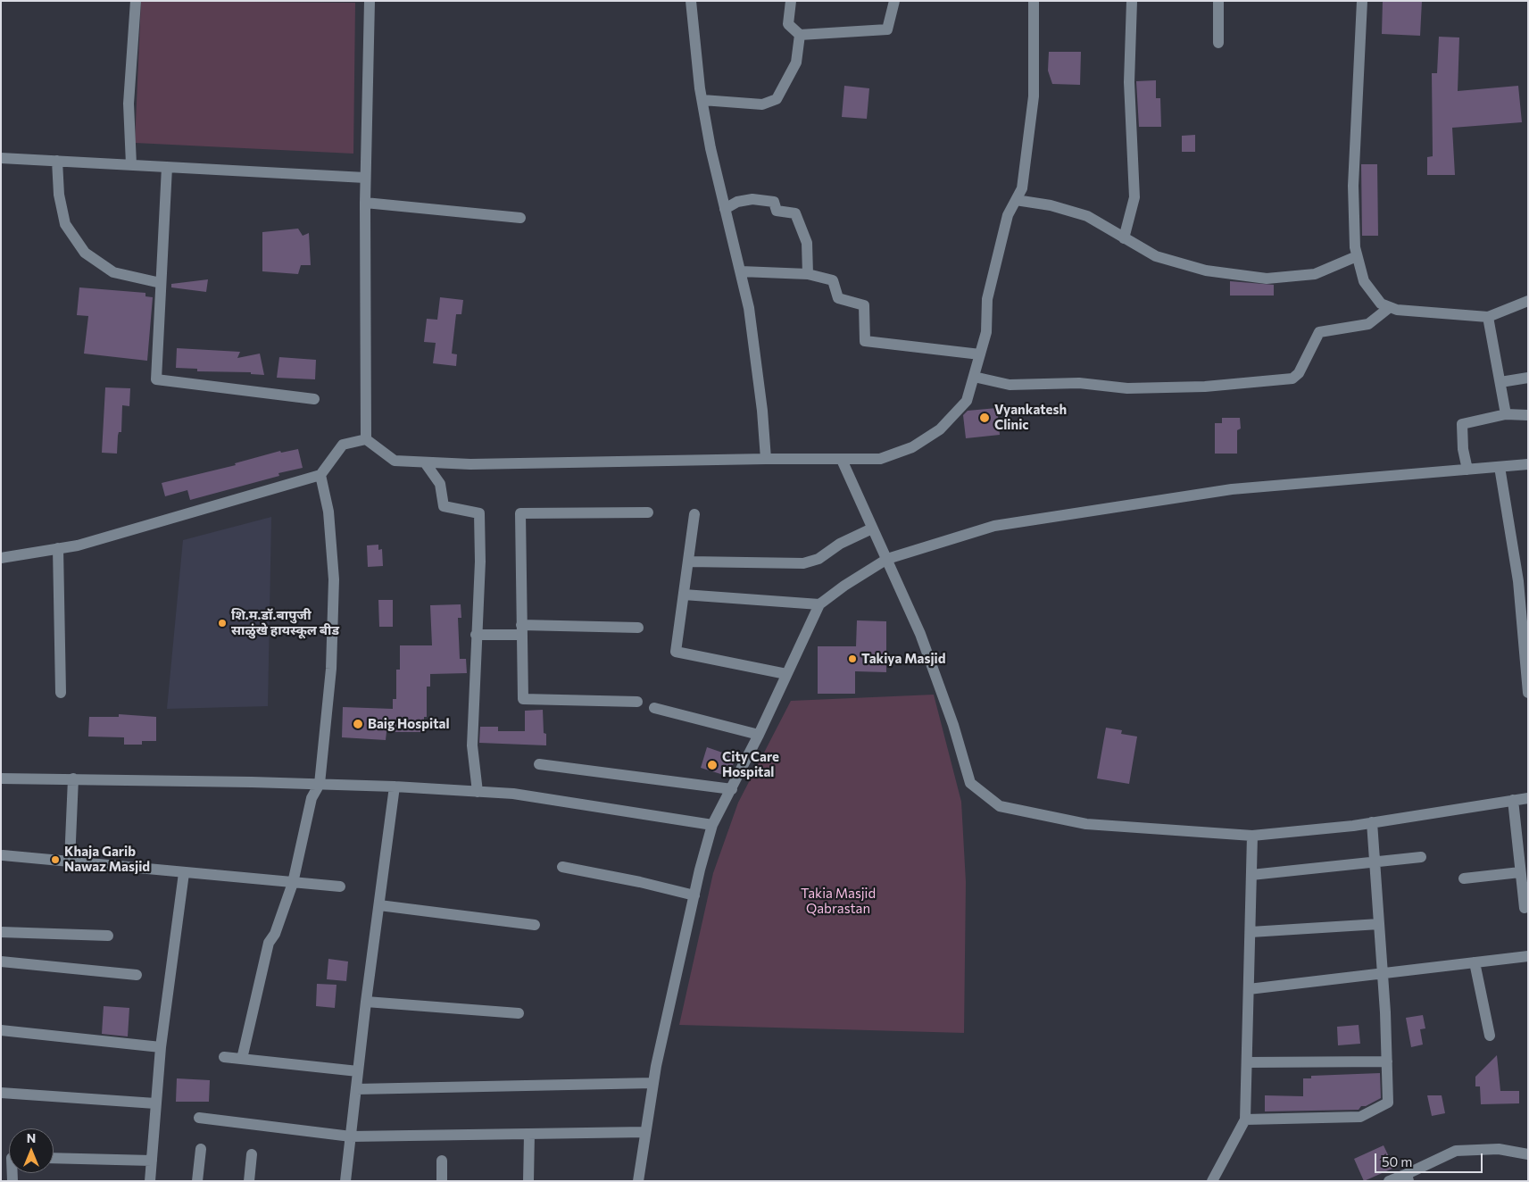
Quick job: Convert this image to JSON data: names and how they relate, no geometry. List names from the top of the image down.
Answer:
{
  "parks": ["Takia Masjid Qabrastan"],
  "places": [
    "Vyankatesh Clinic",
    "शि.म.डॉ.बापुजी साळुंखे हायस्कूल बीड",
    "Takiya Masjid",
    "Baig Hospital",
    "City Care Hospital",
    "Khaja Garib Nawaz Masjid"
  ],
  "scale_bar": "50 m",
  "north": "top"
}
